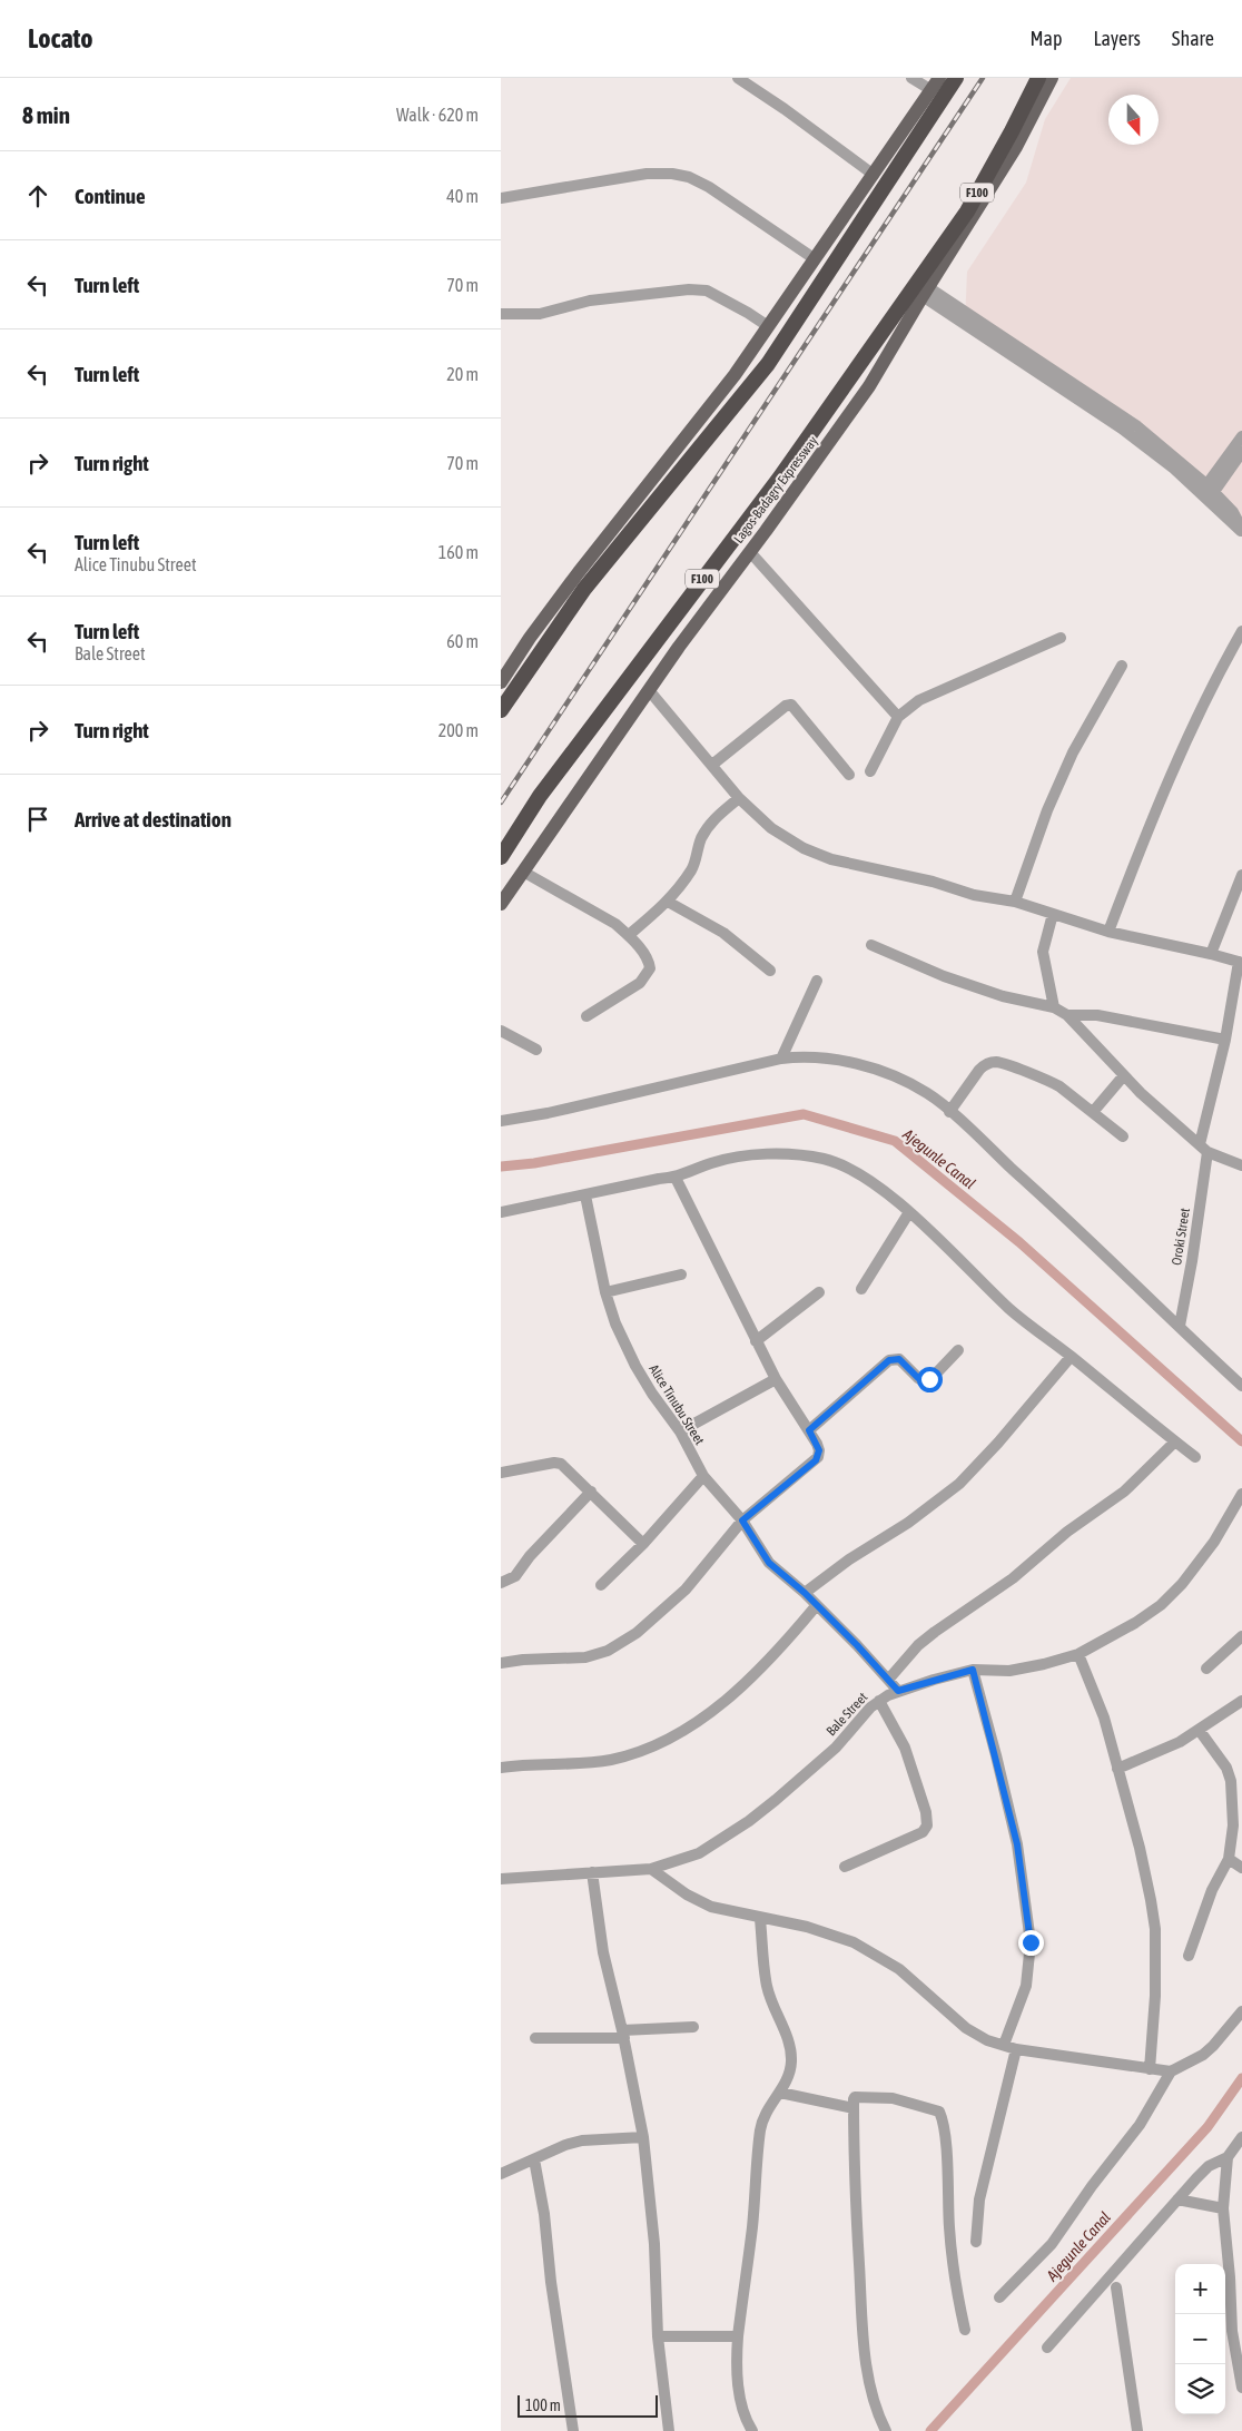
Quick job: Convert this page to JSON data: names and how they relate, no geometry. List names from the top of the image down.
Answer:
{
  "streets": {
    "highway": ["F100", "Lagos-Badagry Expressway"],
    "street": ["Oroki Street", "Alice Tinubu Street", "Bale Street"]
  },
  "crossings": [
    ["Alice Tinubu Street", "Bale Street"]
  ],
  "water": ["Ajegunle Canal"],
  "scale_bar": "100 m",
  "north": "bottom",
  "page": {
    "header": "Locato",
    "nav": ["Map", "Layers", "Share"],
    "heading": ["8 min", "Walk · 620 m"],
    "list": [
      ["Continue", "40 m"],
      ["Turn left", "70 m"],
      ["Turn left", "20 m"],
      ["Turn right", "70 m"],
      ["Turn left", "Alice Tinubu Street", "160 m"],
      ["Turn left", "Bale Street", "60 m"],
      ["Turn right", "200 m"],
      "Arrive at destination"
    ],
    "map_buttons": ["+", "−"],
    "scale": "100 m"
  }
}
